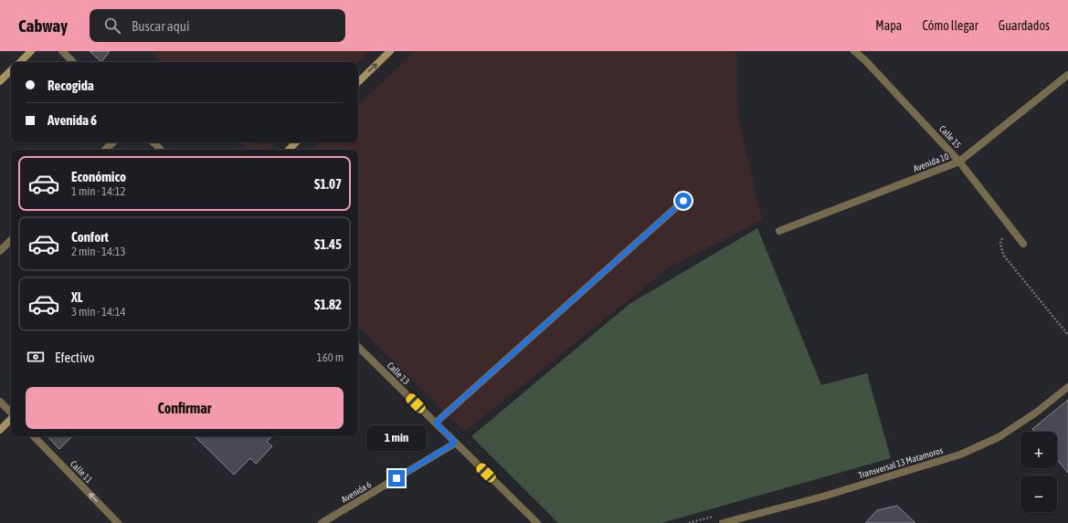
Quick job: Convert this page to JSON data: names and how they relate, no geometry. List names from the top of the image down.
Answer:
{
  "streets": {
    "street": [
      "Calle 15",
      "Avenida 10",
      "Calle 13",
      "Transversal 13 Matamoros",
      "Calle 11",
      "Avenida 6"
    ]
  },
  "crossings": [
    ["Calle 15", "Avenida 10"],
    ["Calle 13", "Avenida 6"]
  ],
  "one_way": ["Calle 11"],
  "page": {
    "header": "Cabway",
    "search": "Buscar aquí",
    "nav": ["Mapa", "Cómo llegar", "Guardados"],
    "banner": ["Recogida", "Avenida 6"],
    "list": [
      {
        "name": "Económico",
        "note": "1 min · 14:12",
        "value": "$1.07"
      },
      {
        "name": "Confort",
        "note": "2 min · 14:13",
        "value": "$1.45"
      },
      {
        "name": "XL",
        "note": "3 min · 14:14",
        "value": "$1.82"
      }
    ],
    "pay": ["Efectivo", "160 m"],
    "buttons": "Confirmar",
    "bubble": "1 min",
    "map_buttons": ["+", "−"]
  }
}
